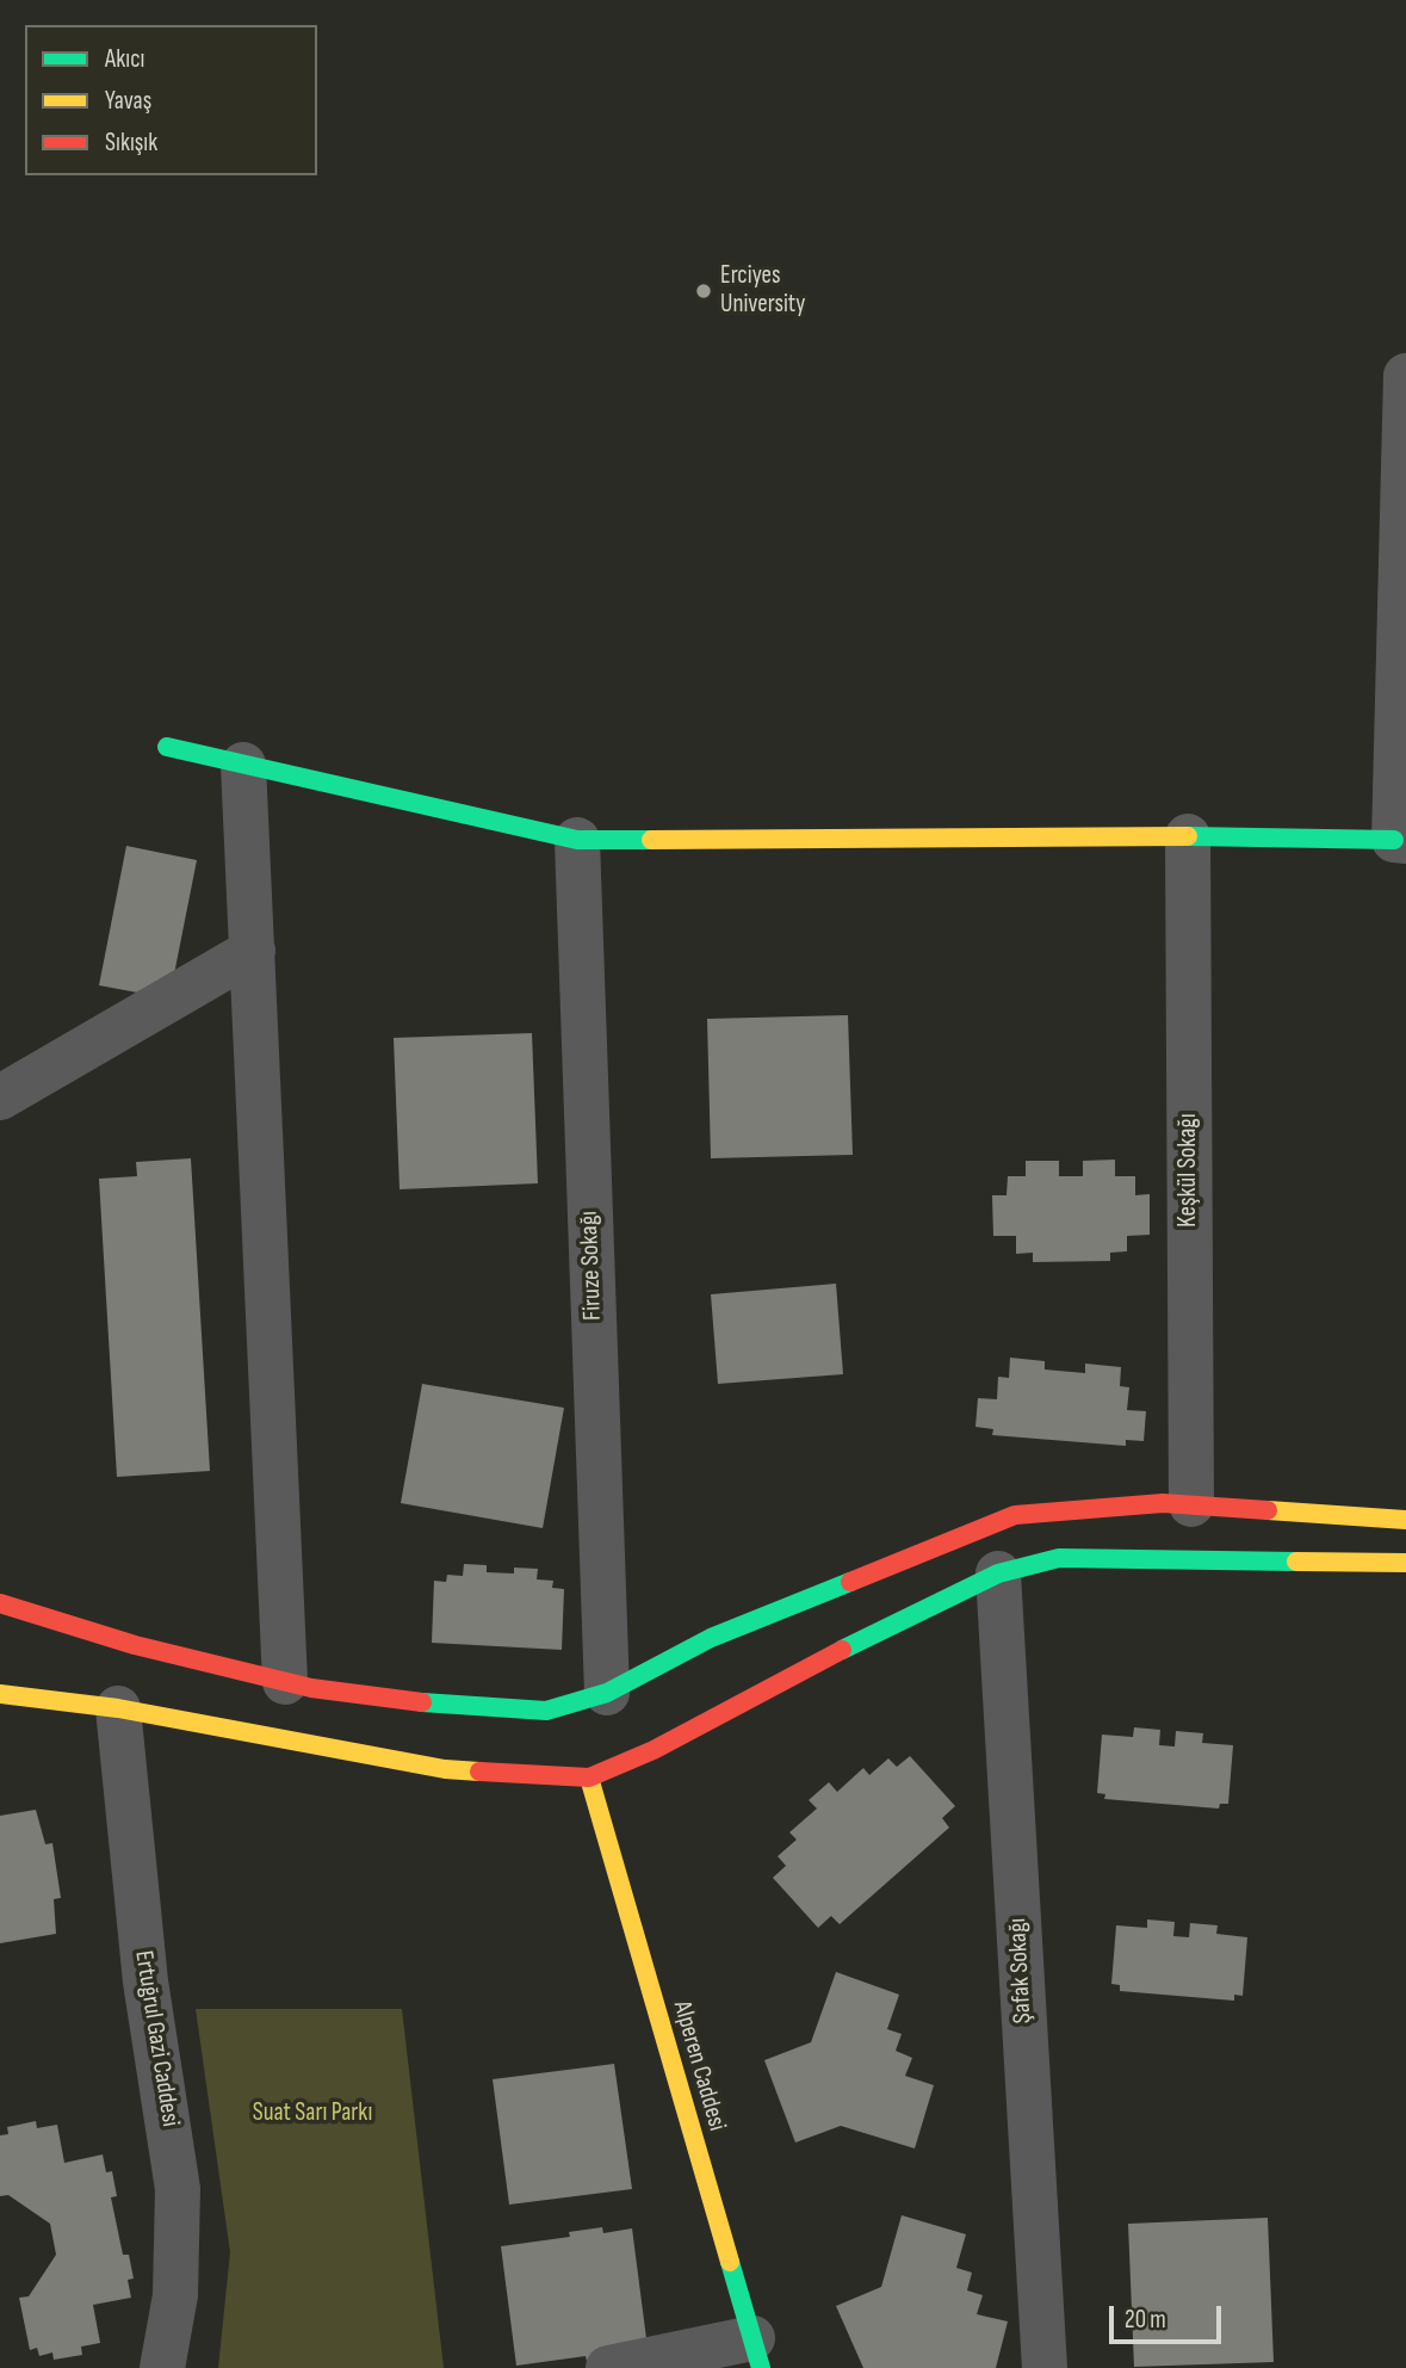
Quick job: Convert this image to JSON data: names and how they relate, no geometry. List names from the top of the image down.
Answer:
{
  "streets": {
    "street": [
      "Keşkül Sokağı",
      "Firuze Sokağı",
      "Şafak Sokağı",
      "Ertuğrul Gazi Caddesi",
      "Alperen Caddesi"
    ]
  },
  "parks": ["Suat Sarı Parkı"],
  "places": ["Erciyes University"],
  "legend": ["Akıcı", "Yavaş", "Sıkışık"],
  "scale_bar": "20 m"
}
